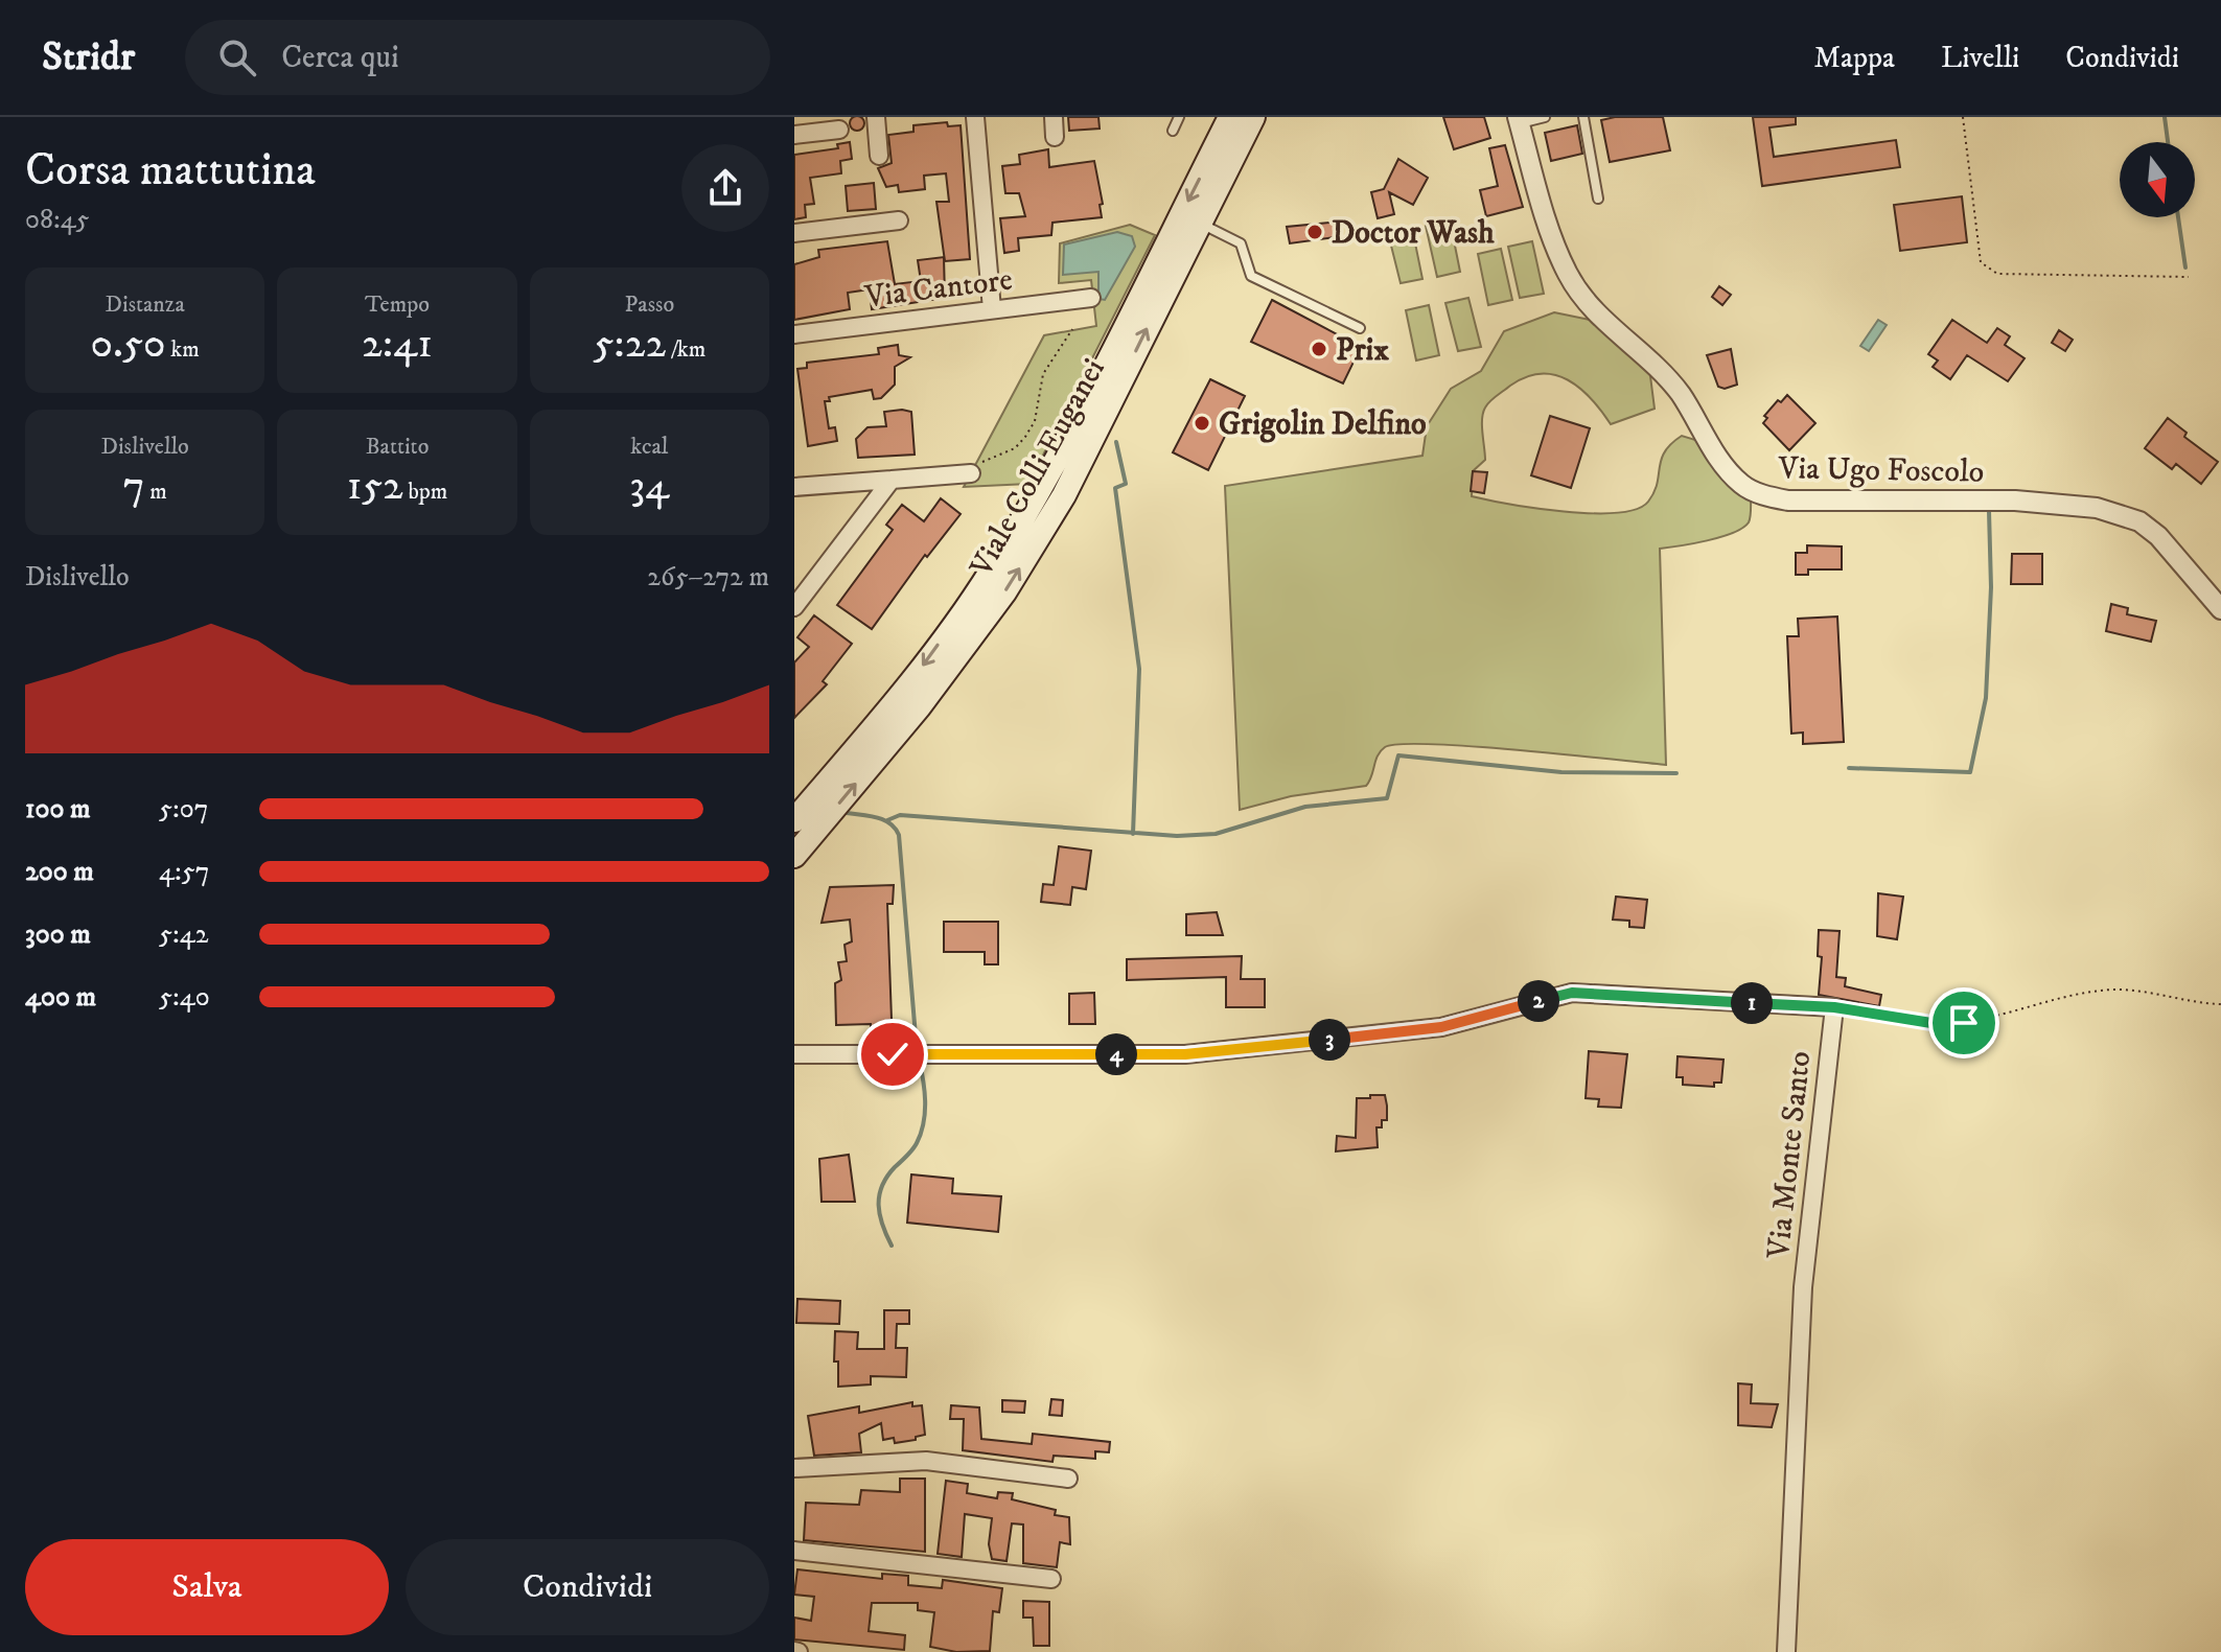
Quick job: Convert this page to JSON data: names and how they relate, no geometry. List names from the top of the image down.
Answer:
{
  "streets": {
    "main road": ["Viale Colli Euganei"],
    "street": ["Via Cantore", "Via Ugo Foscolo", "Via Monte Santo"]
  },
  "places": ["Doctor Wash", "Prix", "Grigolin Delfino"],
  "north": "bottom",
  "page": {
    "header": "Stridr",
    "search": "Cerca qui",
    "nav": ["Mappa", "Livelli", "Condividi"],
    "heading": ["Corsa mattutina", "08:45"],
    "stats": [
      ["Distanza", "0.50 km"],
      ["Tempo", "2:41"],
      ["Passo", "5:22 /km"],
      ["Dislivello", "7 m"],
      ["Battito", "152 bpm"],
      ["kcal", "34"]
    ],
    "chart": ["Dislivello", "265–272 m"],
    "list": [
      {
        "name": "100 m",
        "note": "5:07"
      },
      {
        "name": "200 m",
        "note": "4:57"
      },
      {
        "name": "300 m",
        "note": "5:42"
      },
      {
        "name": "400 m",
        "note": "5:40"
      }
    ],
    "pins": [
      "2",
      "1",
      "3",
      "4"
    ],
    "buttons": ["Salva", "Condividi"]
  }
}
